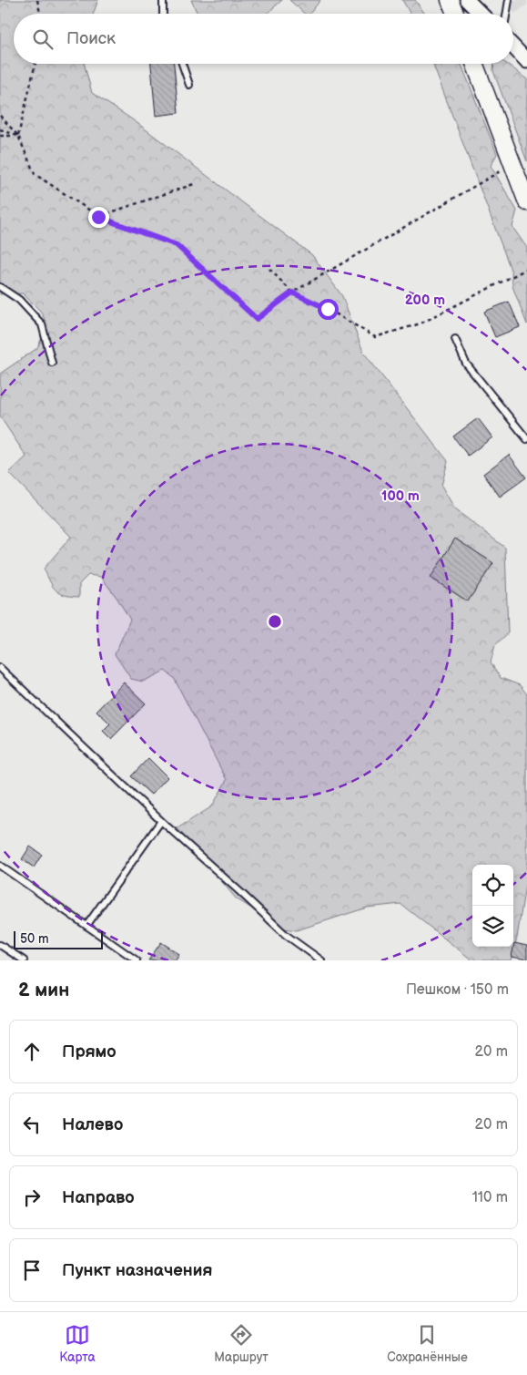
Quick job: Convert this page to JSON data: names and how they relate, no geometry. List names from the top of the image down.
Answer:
{
  "scale_bar": "50 m",
  "page": {
    "search": "Поиск",
    "scale": "50 m",
    "heading": ["2 мин", "Пешком · 150 m"],
    "list": [
      ["Прямо", "20 m"],
      ["Налево", "20 m"],
      ["Направо", "110 m"],
      "Пункт назначения"
    ],
    "nav": ["Карта", "Маршрут", "Сохранённые"]
  },
  "rings": ["200 m", "100 m"]
}
